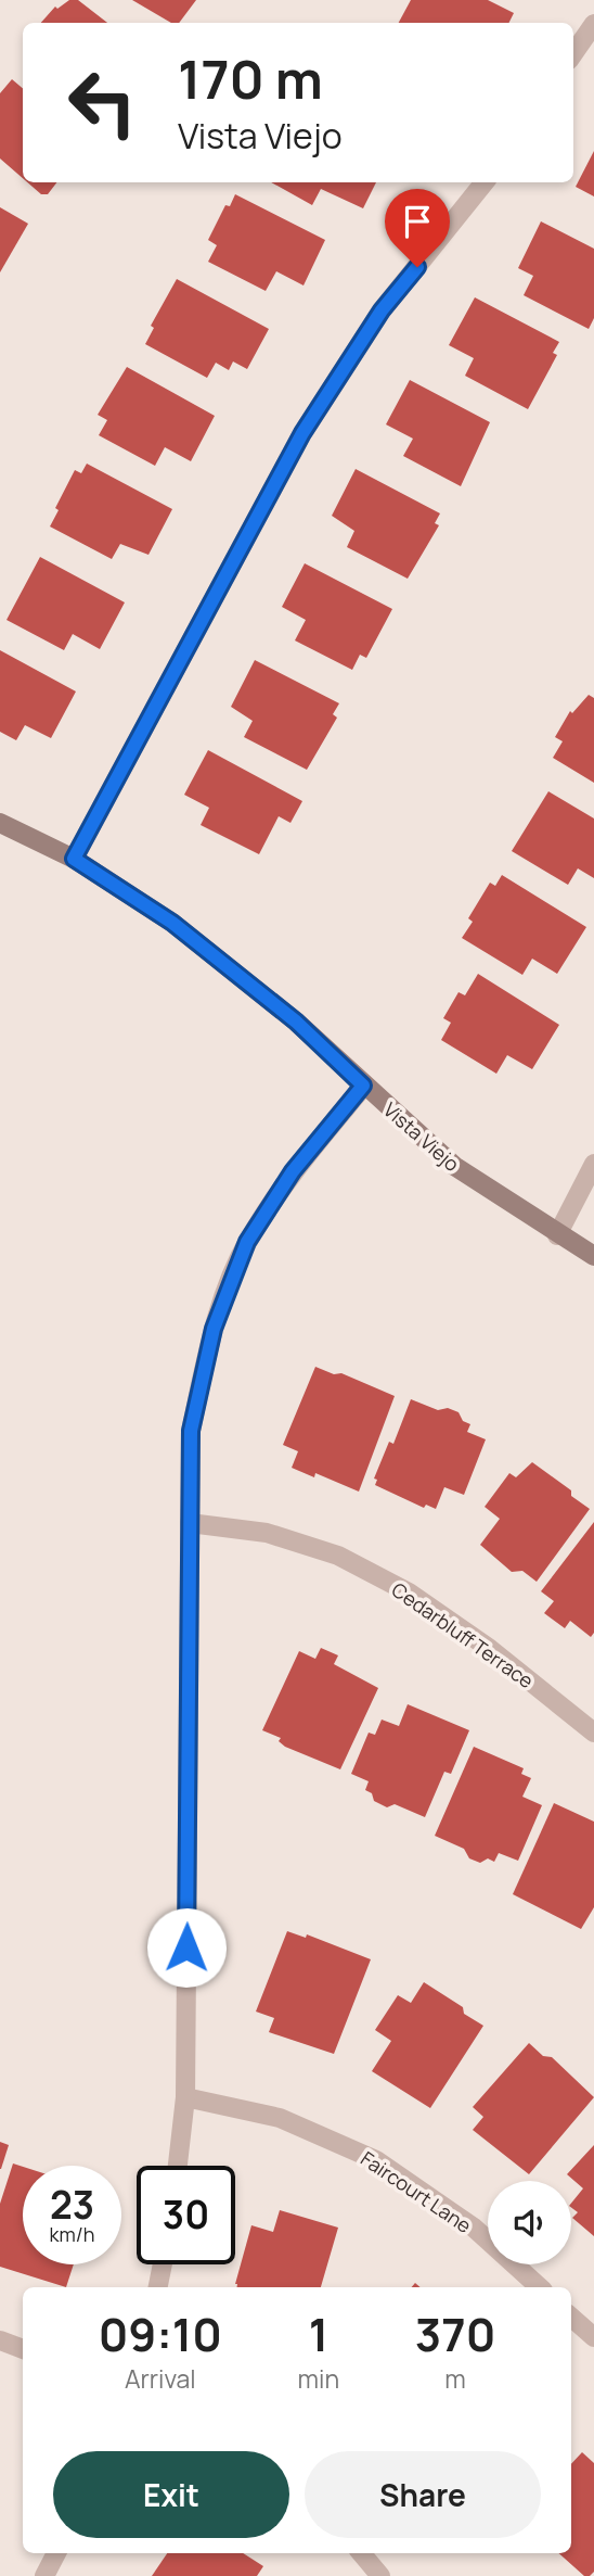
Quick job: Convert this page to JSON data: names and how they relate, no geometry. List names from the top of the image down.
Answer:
{
  "streets": {
    "street": ["Vista Viejo", "Cedarbluff Terrace", "Faircourt Lane"]
  },
  "page": {
    "turn": ["170 m", "Vista Viejo"],
    "speed": "23 km/h",
    "limit": "30",
    "eta": [
      "09:10",
      "Arrival",
      "1",
      "min",
      "370",
      "m"
    ],
    "buttons": ["Exit", "Share"]
  }
}
